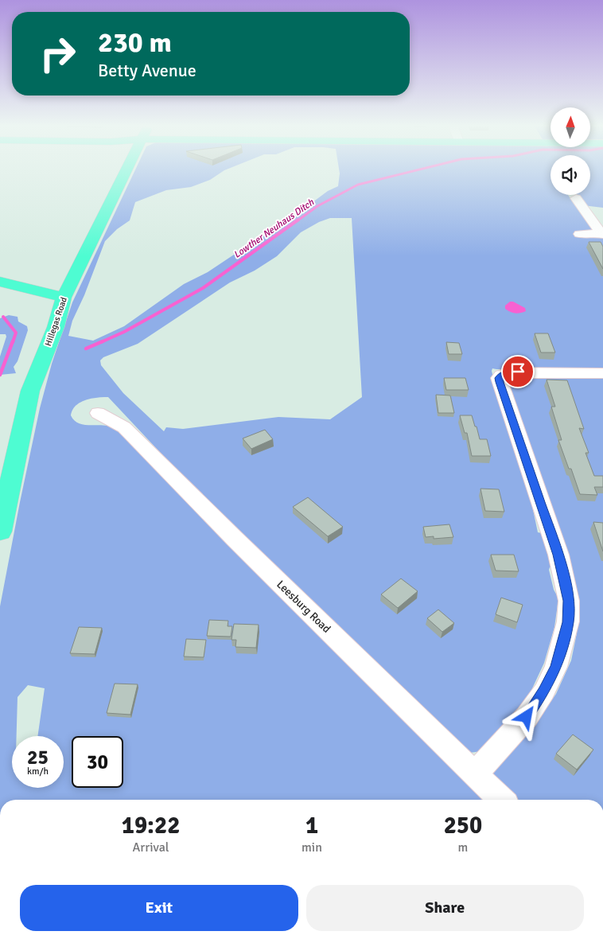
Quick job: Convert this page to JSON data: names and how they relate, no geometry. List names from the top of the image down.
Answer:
{
  "streets": {
    "main road": ["Hillegas Road"],
    "street": ["Leesburg Road"]
  },
  "water": ["Lowther Neuhaus Ditch"],
  "north": "top",
  "page": {
    "turn": ["230 m", "Betty Avenue"],
    "speed": "25 km/h",
    "limit": "30",
    "eta": [
      "19:22",
      "Arrival",
      "1",
      "min",
      "250",
      "m"
    ],
    "buttons": ["Exit", "Share"]
  }
}
